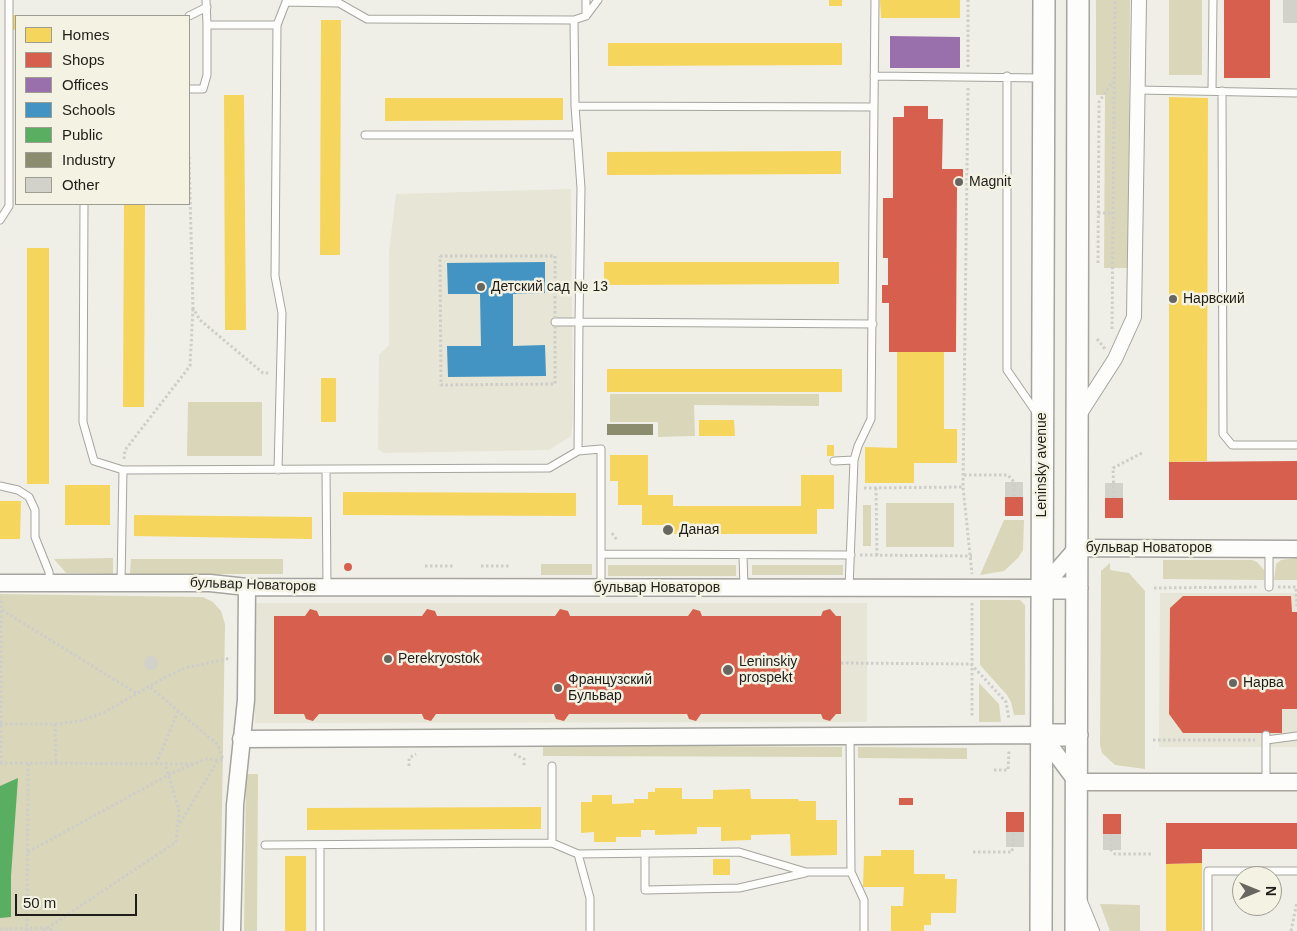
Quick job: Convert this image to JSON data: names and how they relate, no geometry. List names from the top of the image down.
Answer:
{
  "streets": {
    "main road": ["Leninsky avenue"],
    "street": ["бульвар Новаторов"]
  },
  "crossings": [
    ["Leninsky avenue", "бульвар Новаторов"]
  ],
  "places": [
    "Magnit",
    "Детский сад № 13",
    "Нарвский",
    "Даная",
    "Perekryostok",
    "Leninskiy prospekt",
    "Нарва",
    "Французский Бульвар"
  ],
  "legend": [
    "Homes",
    "Shops",
    "Offices",
    "Schools",
    "Public",
    "Industry",
    "Other"
  ],
  "scale_bar": "50 m",
  "north": "right"
}
